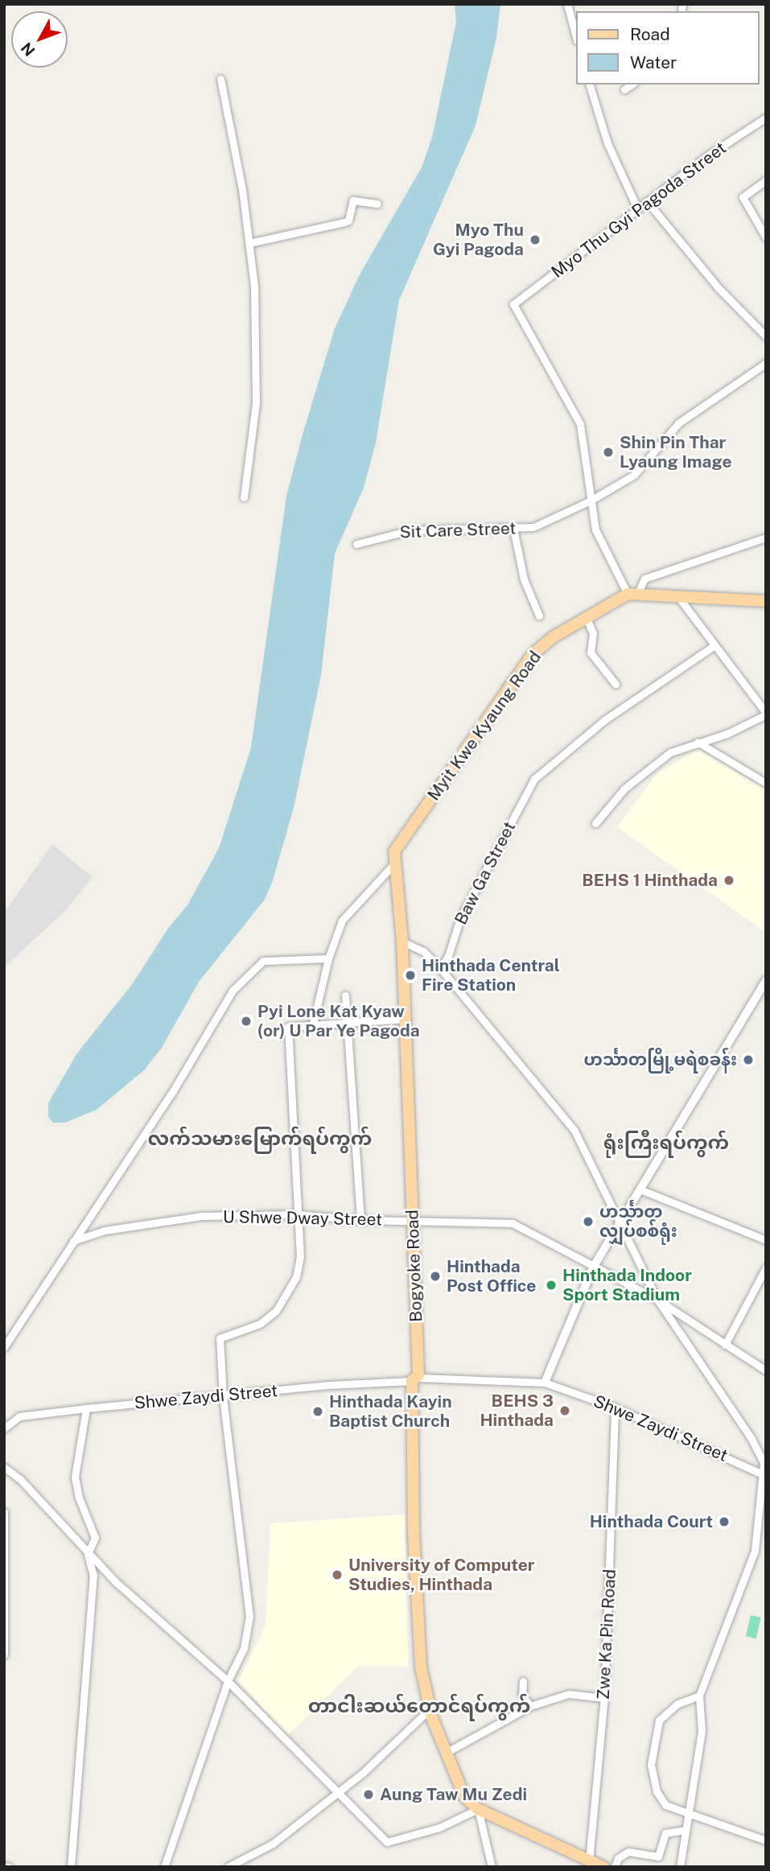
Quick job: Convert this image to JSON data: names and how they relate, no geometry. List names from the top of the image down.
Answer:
{
  "streets": {
    "main road": ["Myit Kwe Kyaung Road", "Bogyoke Road"],
    "street": [
      "Myo Thu Gyi Pagoda Street",
      "Sit Care Street",
      "Baw Ga Street",
      "U Shwe Dway Street",
      "Shwe Zaydi Street",
      "Zwe Ka Pin Road"
    ]
  },
  "crossings": [
    ["Myo Thu Gyi Pagoda Street", "Sit Care Street"],
    ["Myit Kwe Kyaung Road", "Bogyoke Road"],
    ["U Shwe Dway Street", "Bogyoke Road"],
    ["Bogyoke Road", "Shwe Zaydi Street"],
    ["Shwe Zaydi Street", "Zwe Ka Pin Road"]
  ],
  "districts": ["လက်သမားမြောက်ရပ်ကွက်", "ရုံးကြီးရပ်ကွက်", "တာငါးဆယ်တောင်ရပ်ကွက်"],
  "places": [
    "Myo Thu Gyi Pagoda",
    "Shin Pin Thar Lyaung Image",
    "BEHS 1 Hinthada",
    "Hinthada Central Fire Station",
    "Pyi Lone Kat Kyaw (or) U Par Ye Pagoda",
    "ဟင်္သာတမြို့မရဲစခန်း",
    "ဟင်္သာတ လျှပ်စစ်ရုံး",
    "Hinthada Post Office",
    "Hinthada Indoor Sport Stadium",
    "BEHS 3 Hinthada",
    "Hinthada Kayin Baptist Church",
    "Hinthada Court",
    "University of Computer Studies, Hinthada",
    "Aung Taw Mu Zedi"
  ],
  "legend": ["Road", "Water"],
  "north": "bottom left"
}
